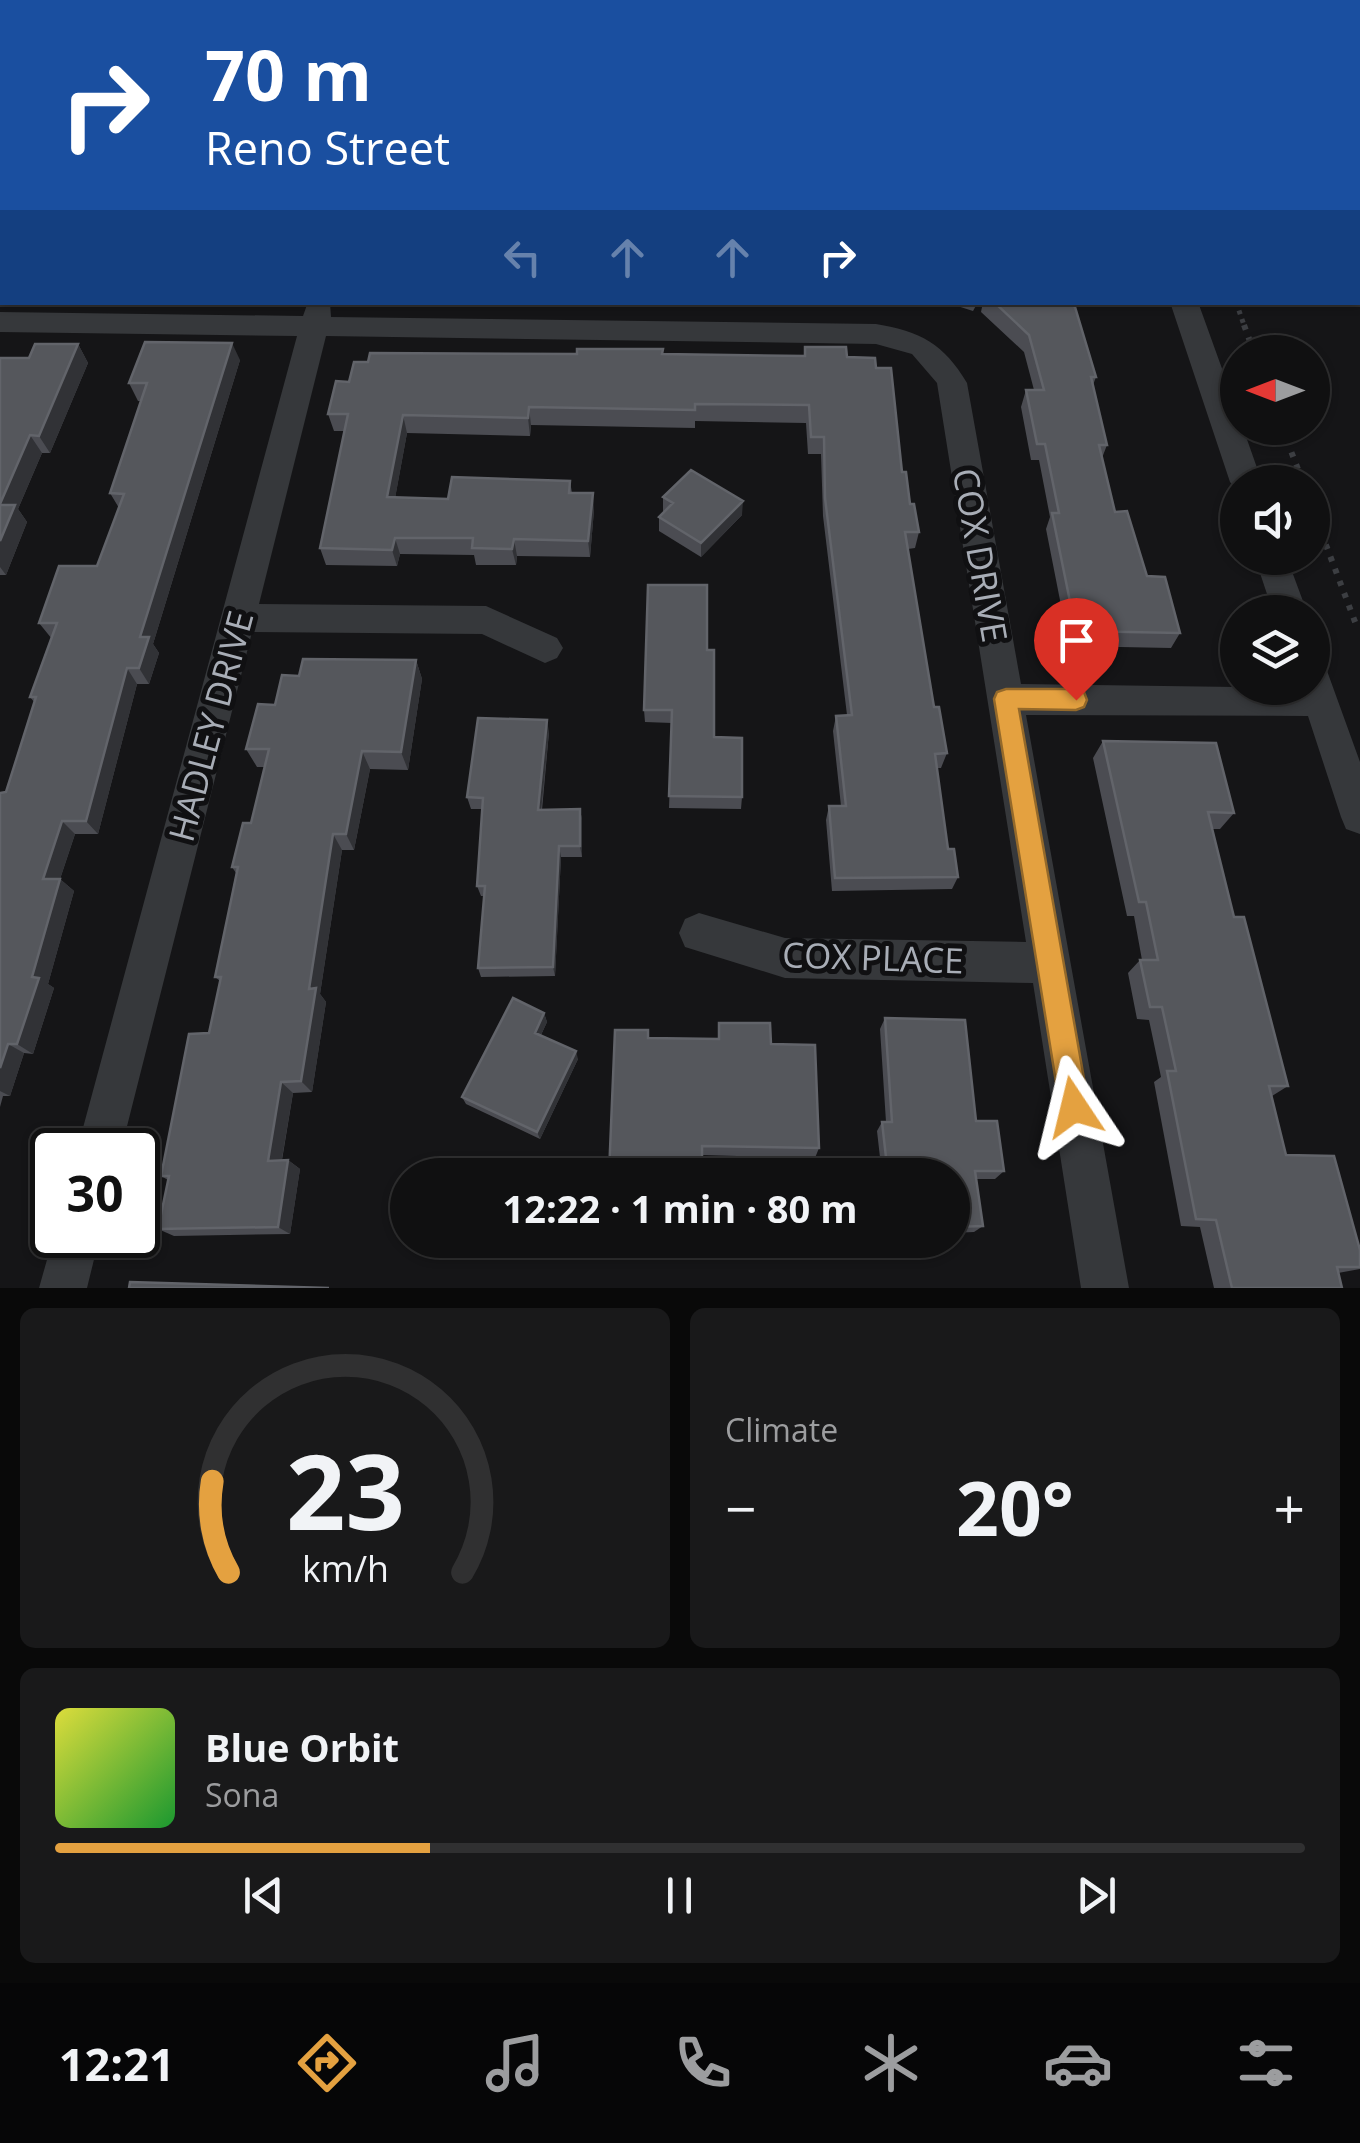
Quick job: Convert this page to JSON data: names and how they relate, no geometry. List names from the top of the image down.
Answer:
{
  "streets": {
    "street": ["COX DRIVE", "HADLEY DRIVE", "COX PLACE"]
  },
  "crossings": [
    ["COX DRIVE", "HADLEY DRIVE"],
    ["COX DRIVE", "COX PLACE"]
  ],
  "north": "left",
  "page": {
    "turn": ["70 m", "Reno Street"],
    "limit": "30",
    "trip": "12:22 · 1 min · 80 m",
    "tile": "Climate",
    "heat": ["−", "20°", "+"],
    "song": ["Blue Orbit", "Sona"],
    "tabs": "12:21",
    "gauge": ["23", "km/h"]
  }
}
